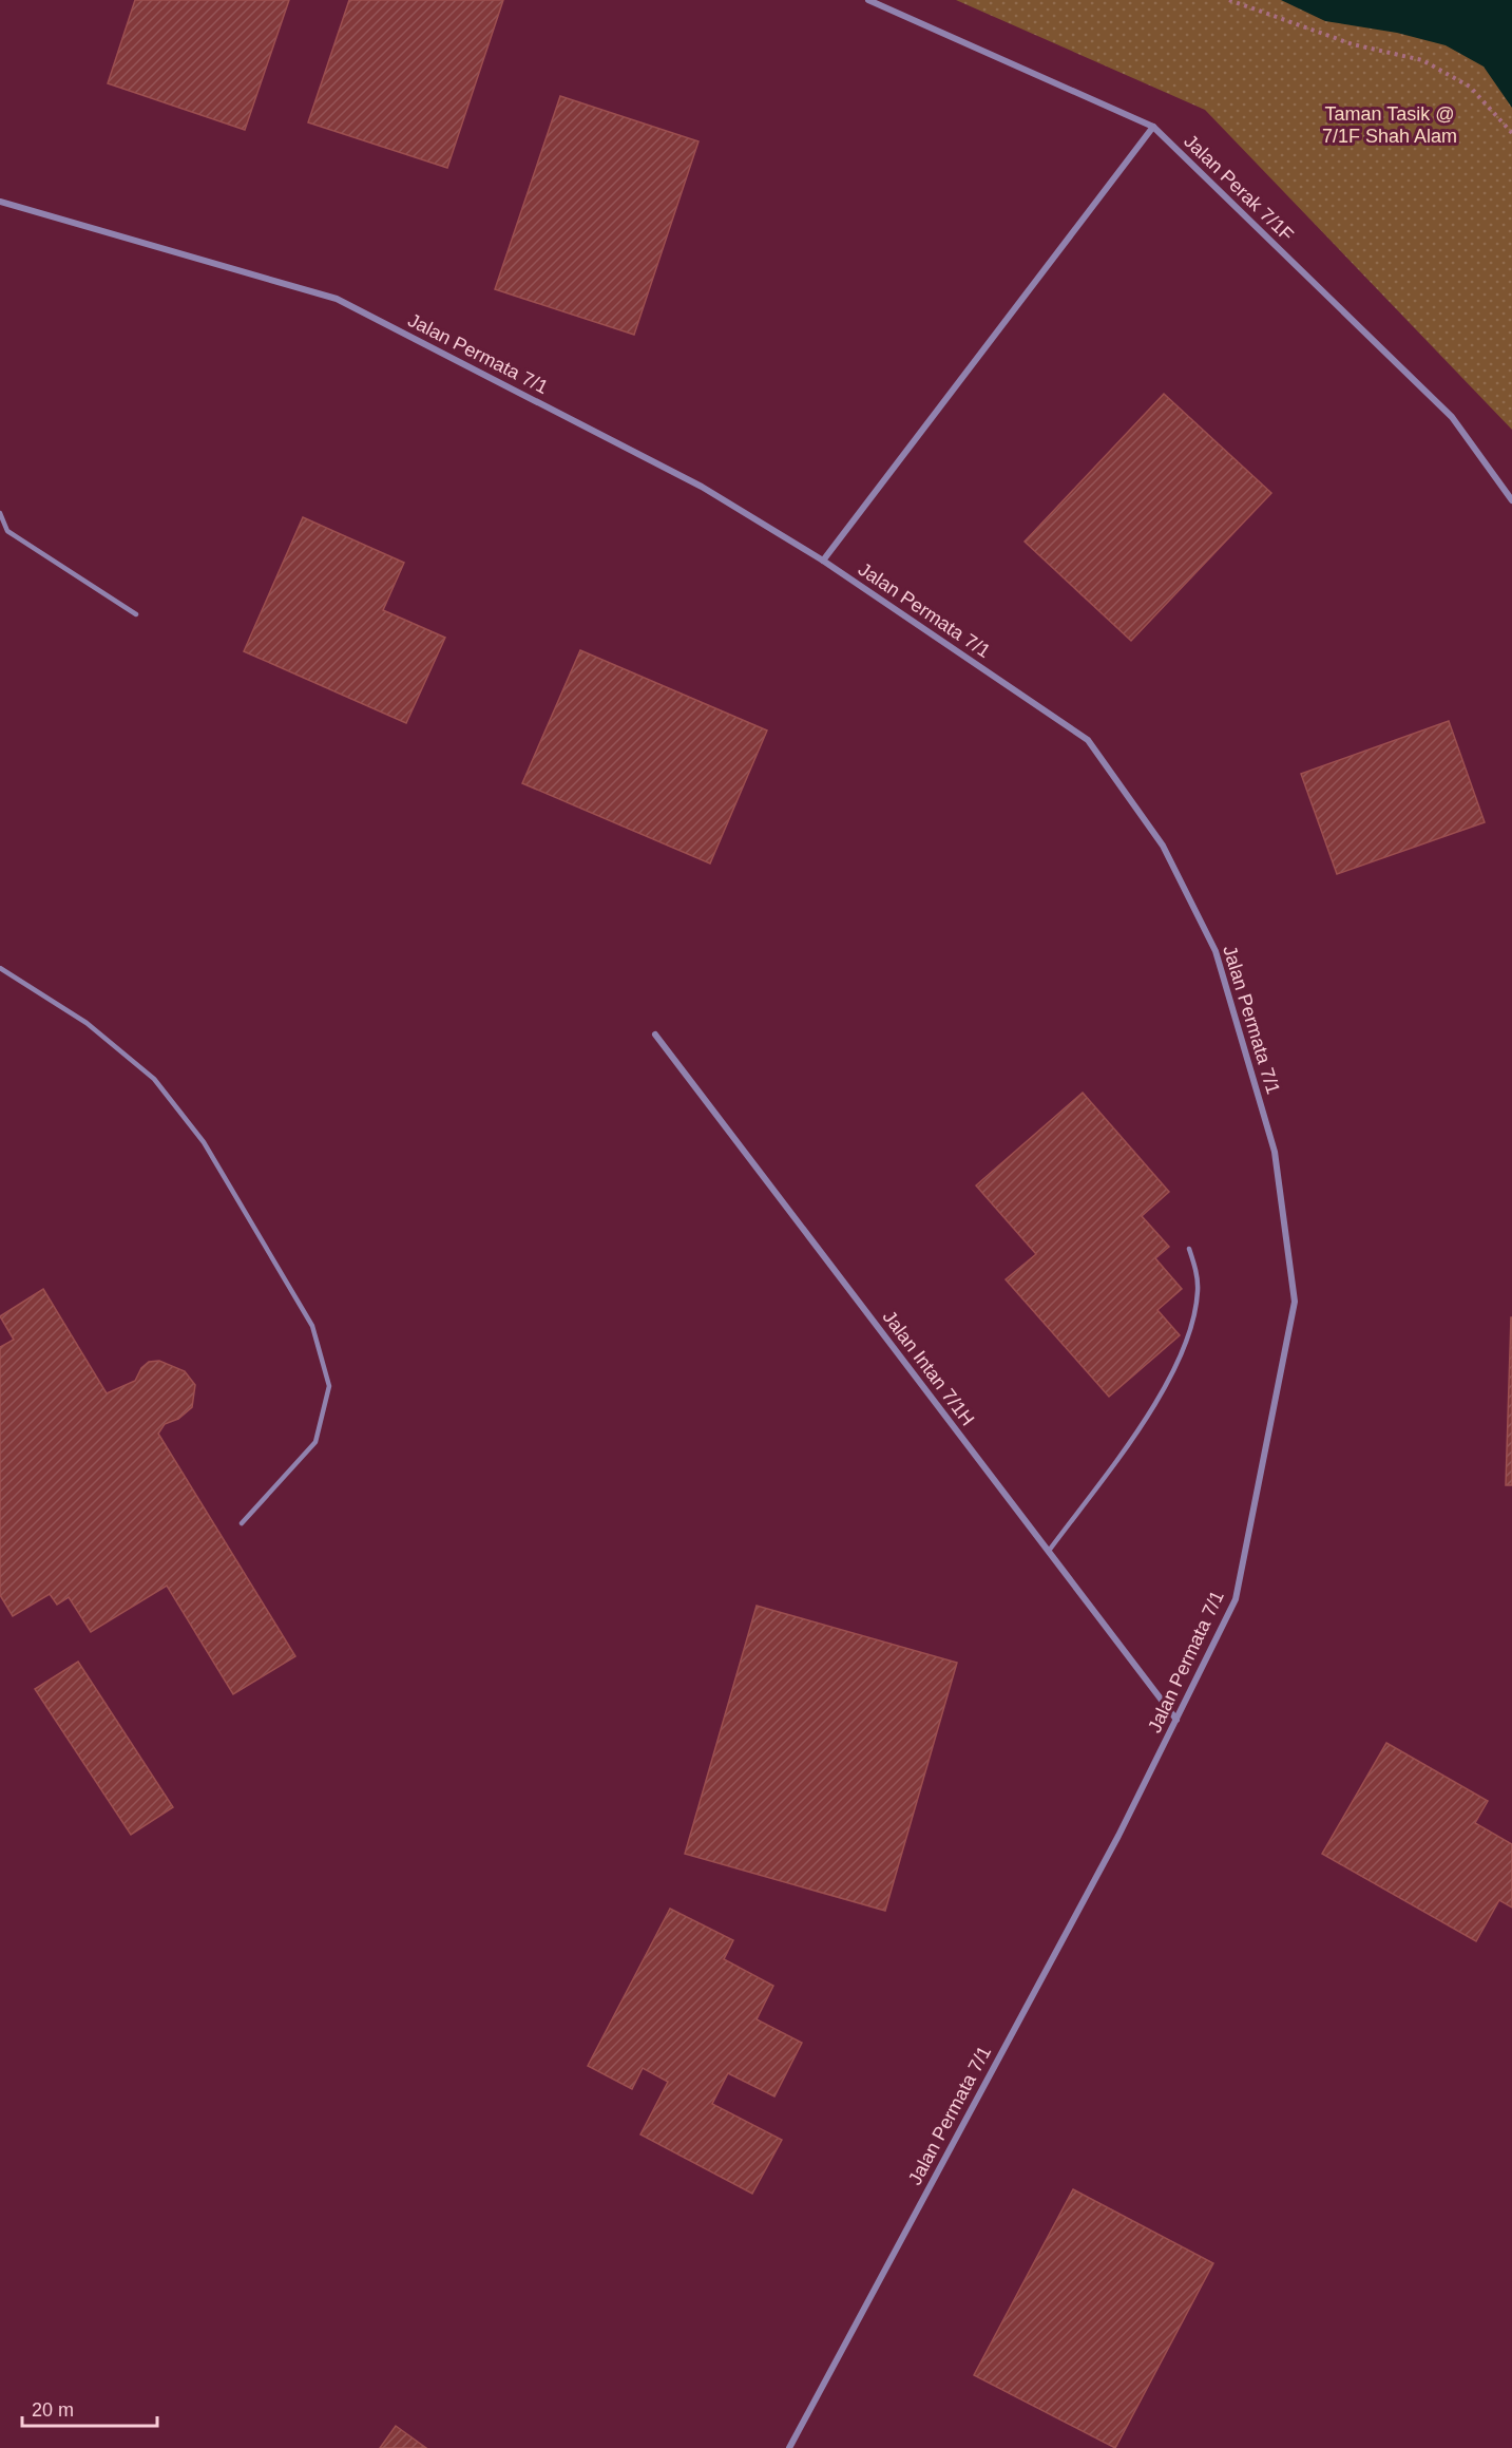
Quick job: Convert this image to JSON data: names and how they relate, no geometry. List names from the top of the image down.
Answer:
{
  "streets": {
    "street": ["Jalan Perak 7/1F", "Jalan Permata 7/1", "Jalan Intan 7/1H"]
  },
  "crossings": [
    ["Jalan Permata 7/1", "Jalan Intan 7/1H"]
  ],
  "parks": ["Taman Tasik @ 7/1F Shah Alam"],
  "scale_bar": "20 m"
}
